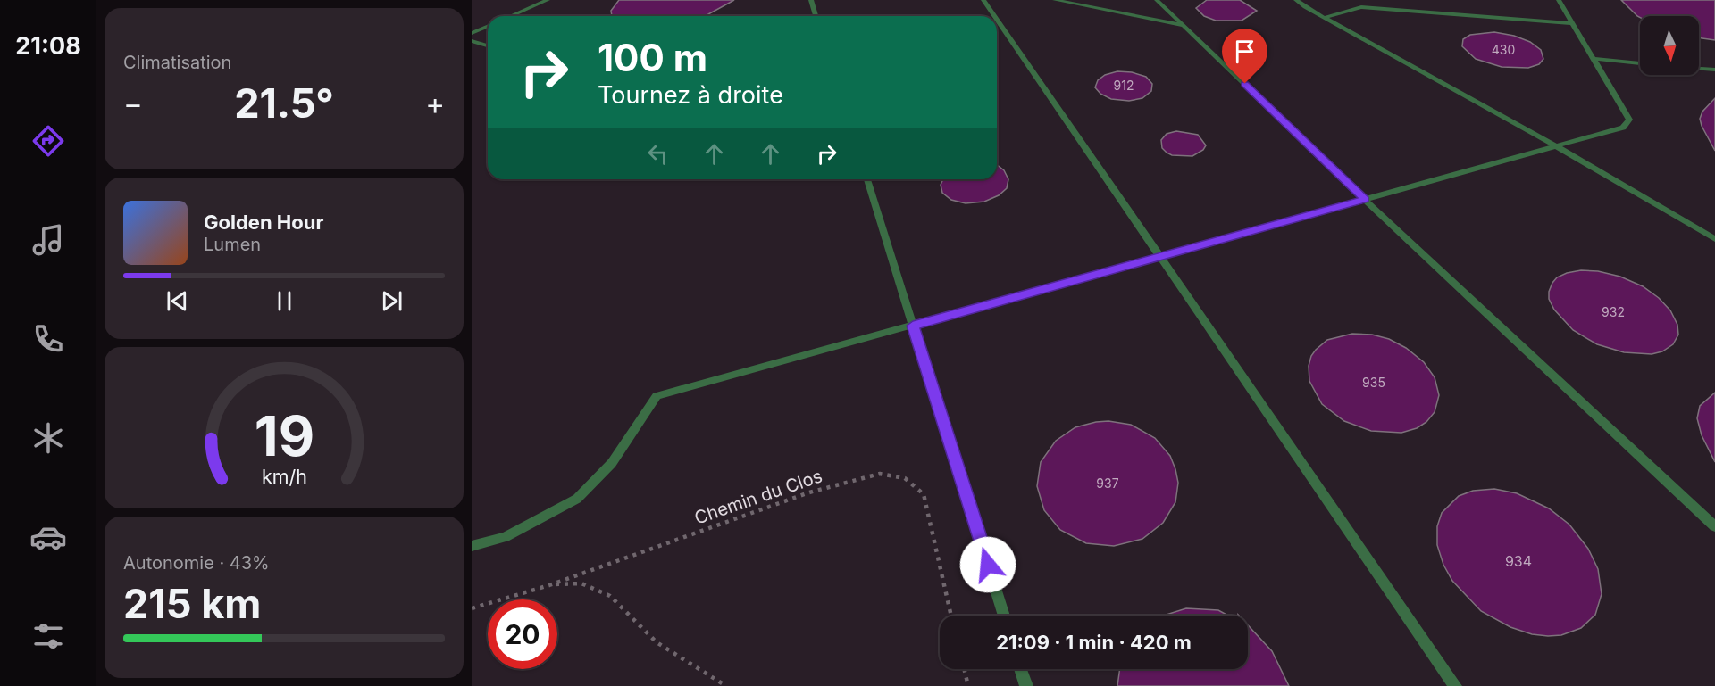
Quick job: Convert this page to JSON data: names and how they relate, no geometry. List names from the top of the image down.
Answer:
{
  "streets": {
    "path": ["Chemin du Clos"]
  },
  "house_numbers": [
    "430",
    "912",
    "932",
    "935",
    "937",
    "934"
  ],
  "north": "bottom",
  "page": {
    "tabs": "21:08",
    "tile": [
      "Climatisation",
      ["Autonomie · 43%", "215 km"]
    ],
    "turn": ["100 m", "Tournez à droite"],
    "heat": ["−", "21.5°", "+"],
    "song": ["Golden Hour", "Lumen"],
    "limit": "20",
    "trip": "21:09 · 1 min · 420 m",
    "gauge": ["19", "km/h"]
  }
}
